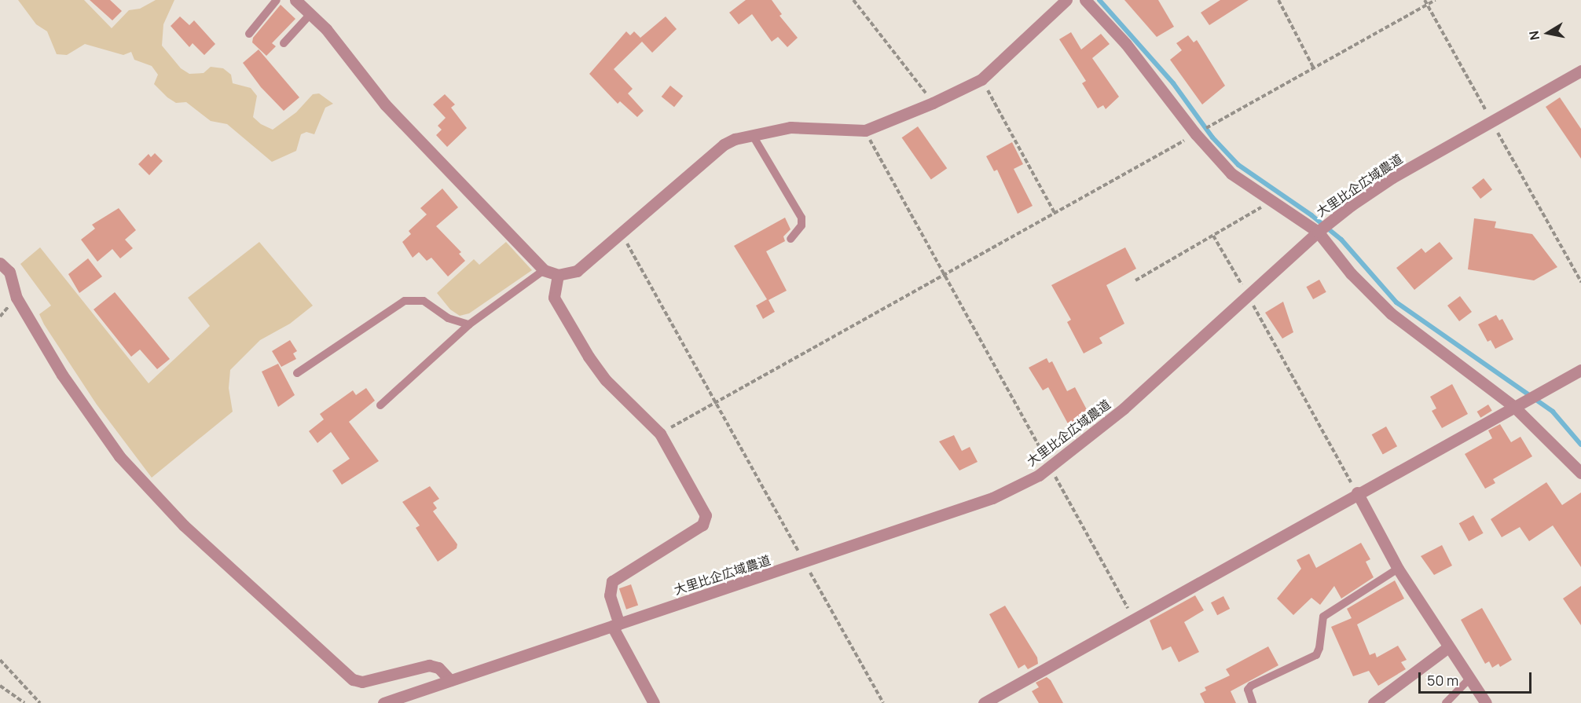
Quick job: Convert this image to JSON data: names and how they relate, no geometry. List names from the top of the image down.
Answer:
{
  "streets": {
    "street": ["大里比企広域農道"]
  },
  "scale_bar": "50 m",
  "north": "left"
}
